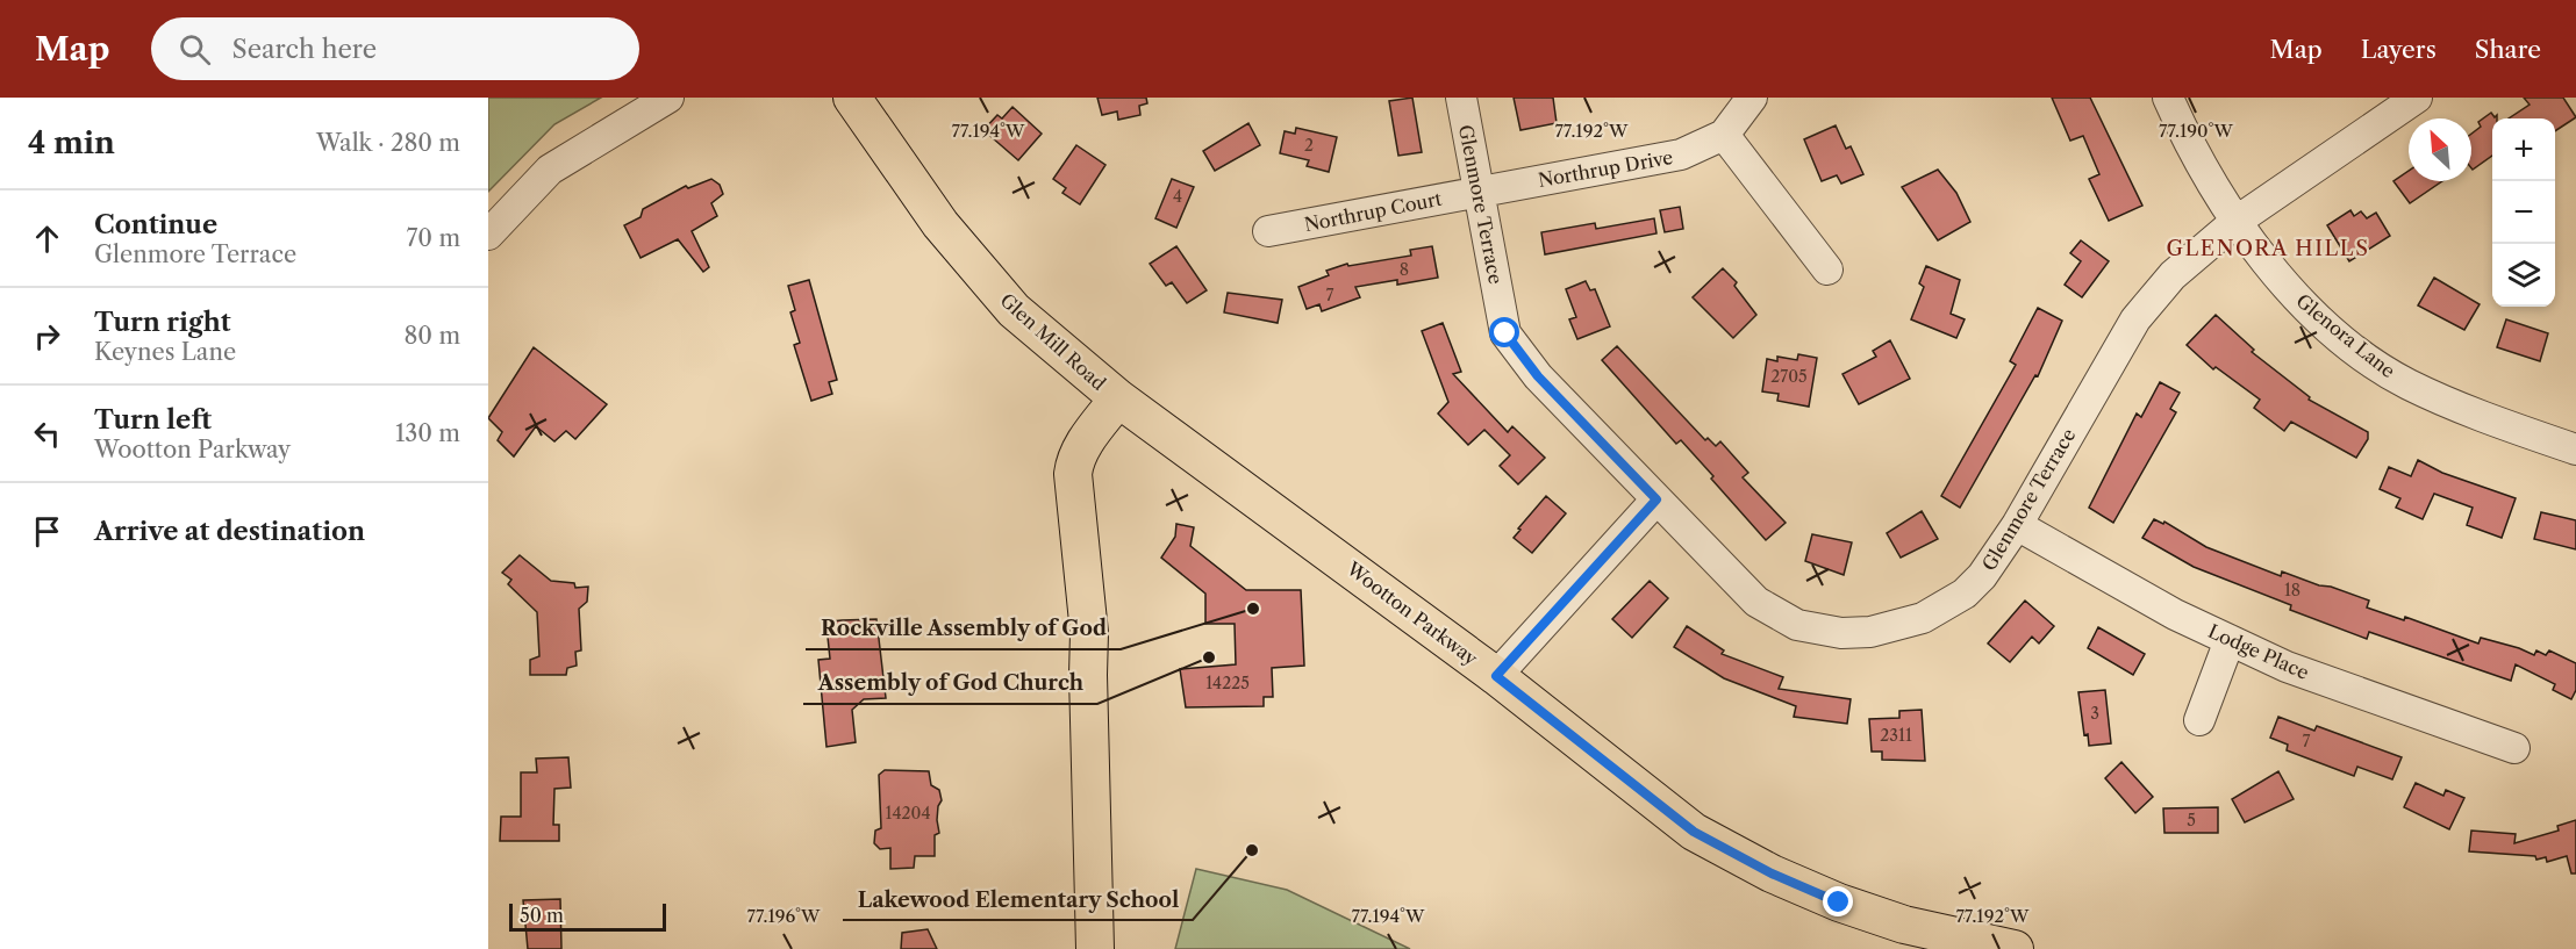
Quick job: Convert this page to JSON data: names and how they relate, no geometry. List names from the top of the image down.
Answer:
{
  "streets": {
    "main road": ["Glen Mill Road", "Wootton Parkway"],
    "street": [
      "Northrup Drive",
      "Glenmore Terrace",
      "Northrup Court",
      "Glenora Lane",
      "Lodge Place"
    ]
  },
  "crossings": [
    ["Northrup Drive", "Glenmore Terrace"],
    ["Northrup Drive", "Northrup Court"],
    ["Glenmore Terrace", "Northrup Court"],
    ["Glenmore Terrace", "Glenora Lane"],
    ["Glenmore Terrace", "Lodge Place"],
    ["Glen Mill Road", "Wootton Parkway"]
  ],
  "districts": ["GLENORA HILLS"],
  "places": ["Rockville Assembly of God", "Assembly of God Church", "Lakewood Elementary School"],
  "house_numbers": [
    "2",
    "4",
    "8",
    "7",
    "2705",
    "18",
    "14225",
    "3",
    "2311",
    "7",
    "14204",
    "5"
  ],
  "scale_bar": "50 m",
  "north": "top left",
  "page": {
    "header": "Map",
    "search": "Search here",
    "nav": ["Map", "Layers", "Share"],
    "heading": ["4 min", "Walk · 280 m"],
    "map_buttons": ["+", "−"],
    "list": [
      ["Continue", "Glenmore Terrace", "70 m"],
      ["Turn right", "Keynes Lane", "80 m"],
      ["Turn left", "Wootton Parkway", "130 m"],
      "Arrive at destination"
    ],
    "scale": "50 m"
  },
  "coordinates": [
    "77.194°W",
    "77.192°W",
    "77.190°W",
    "77.196°W"
  ]
}
